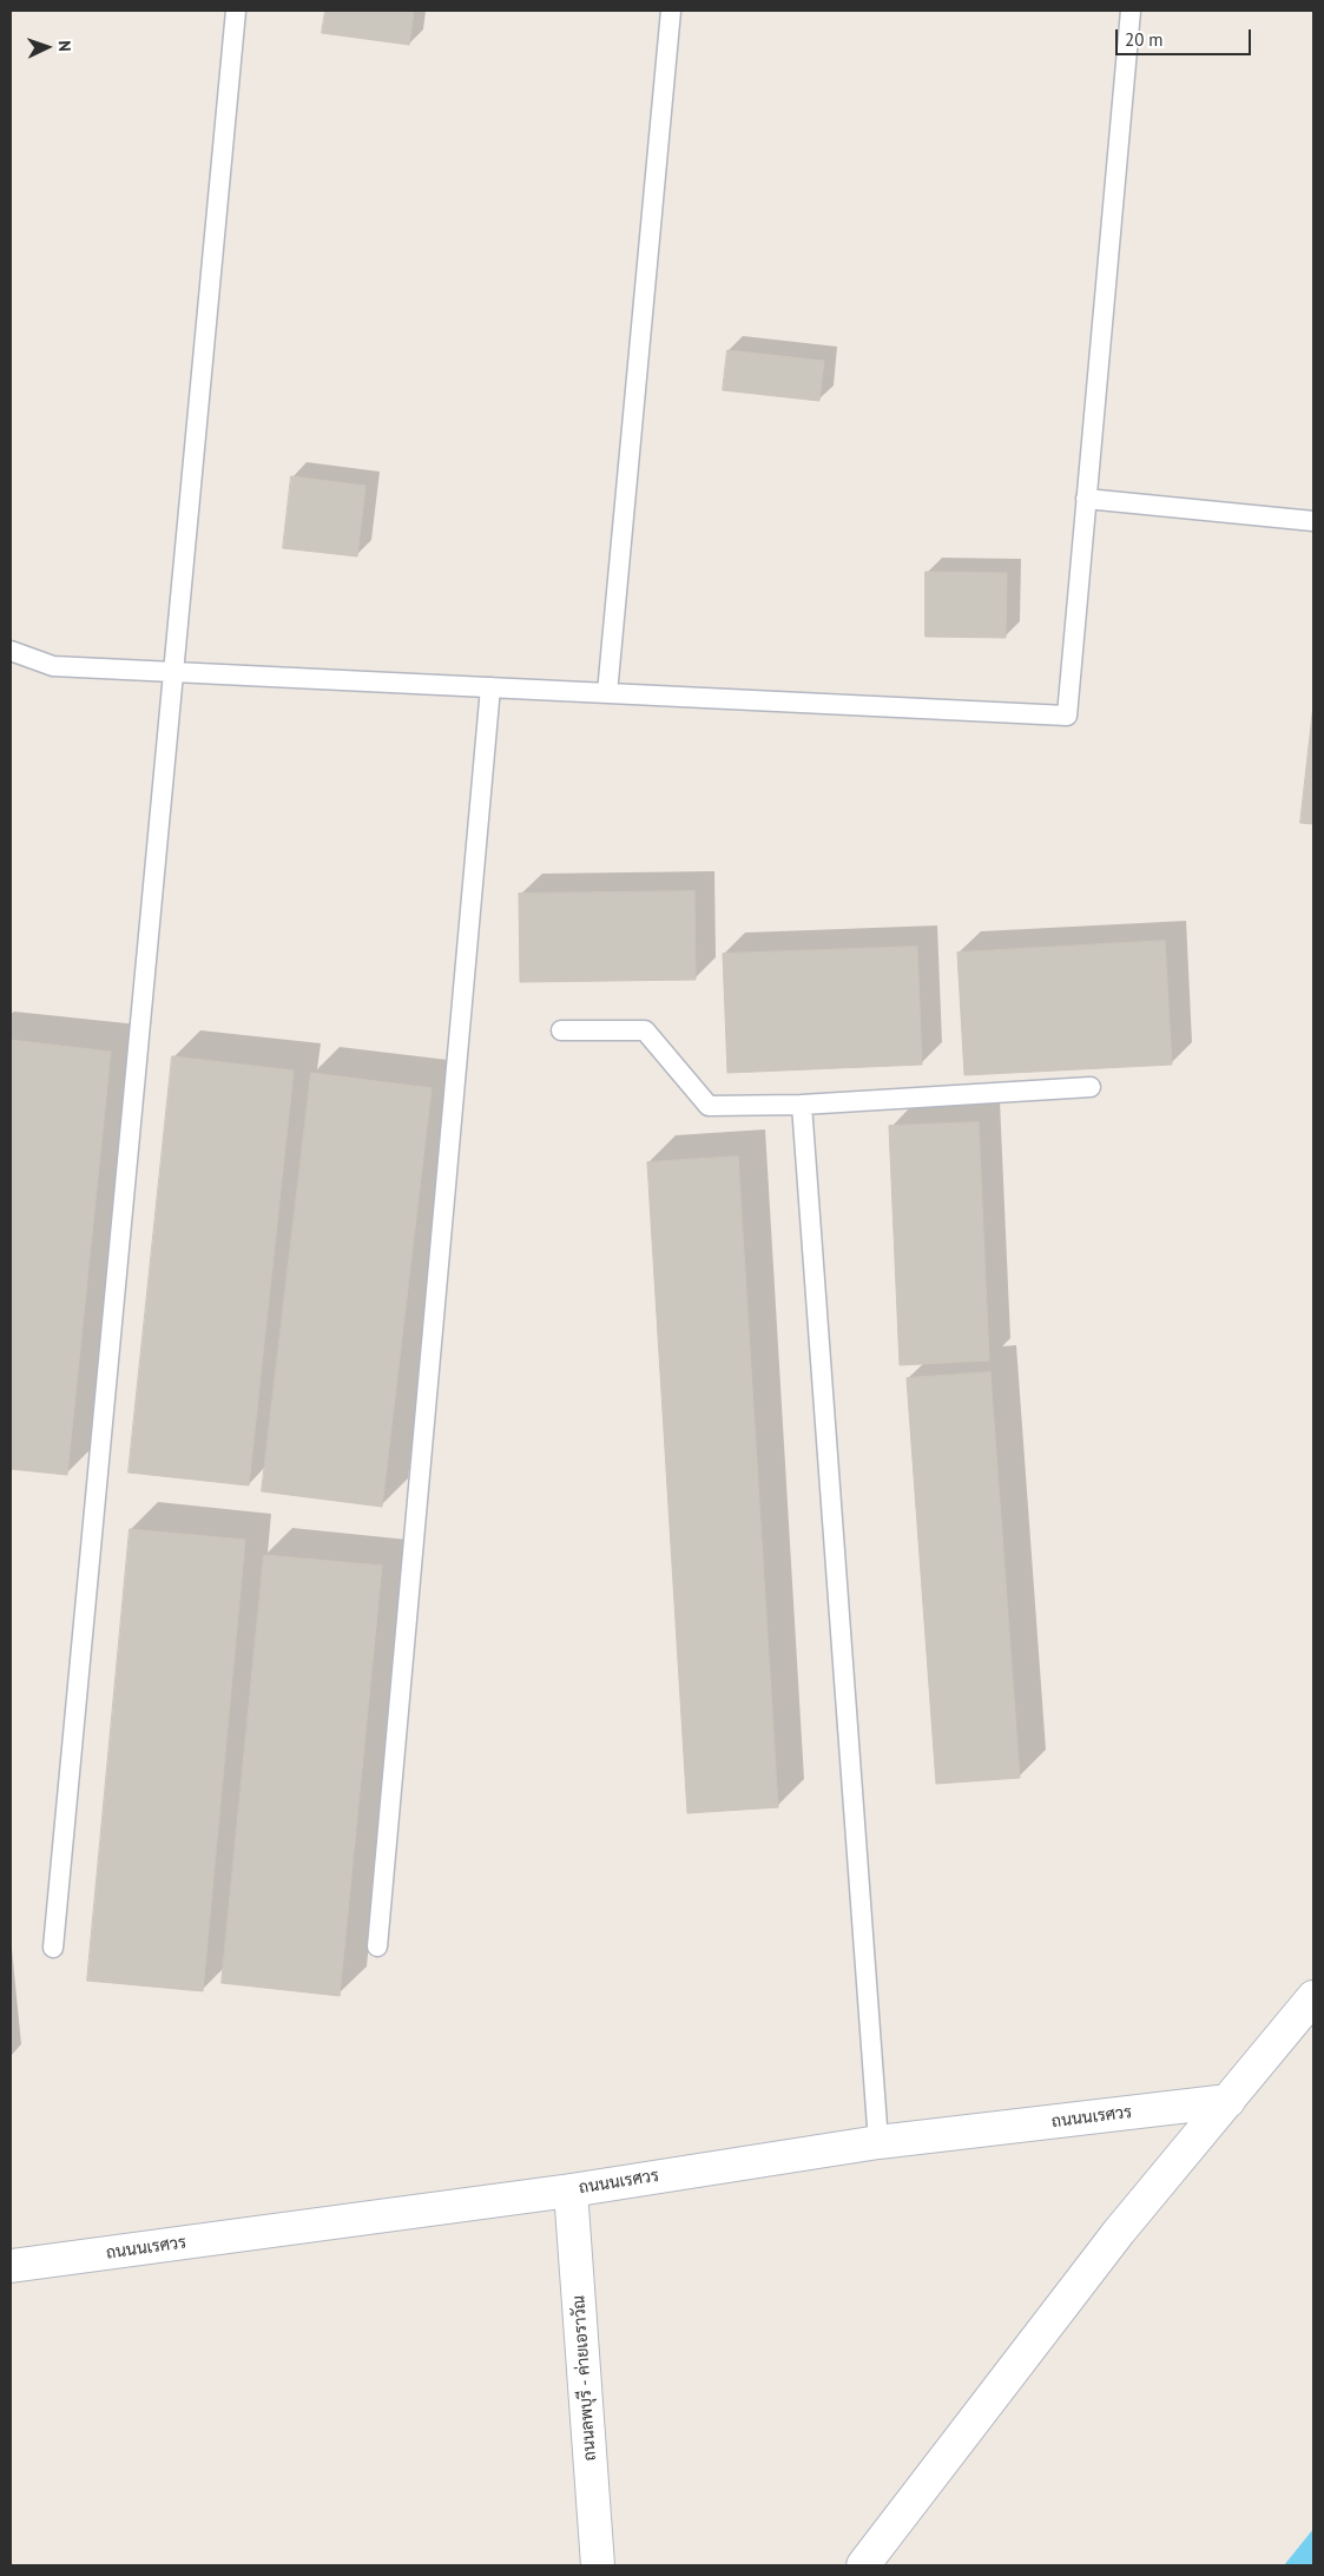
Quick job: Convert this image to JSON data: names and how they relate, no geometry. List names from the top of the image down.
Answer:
{
  "streets": {
    "main road": ["ถนนนเรศวร", "ถนนลพบุรี - ค่ายเอราวัณ"]
  },
  "crossings": [
    ["ถนนนเรศวร", "ถนนลพบุรี - ค่ายเอราวัณ"]
  ],
  "scale_bar": "20 m",
  "north": "right"
}
